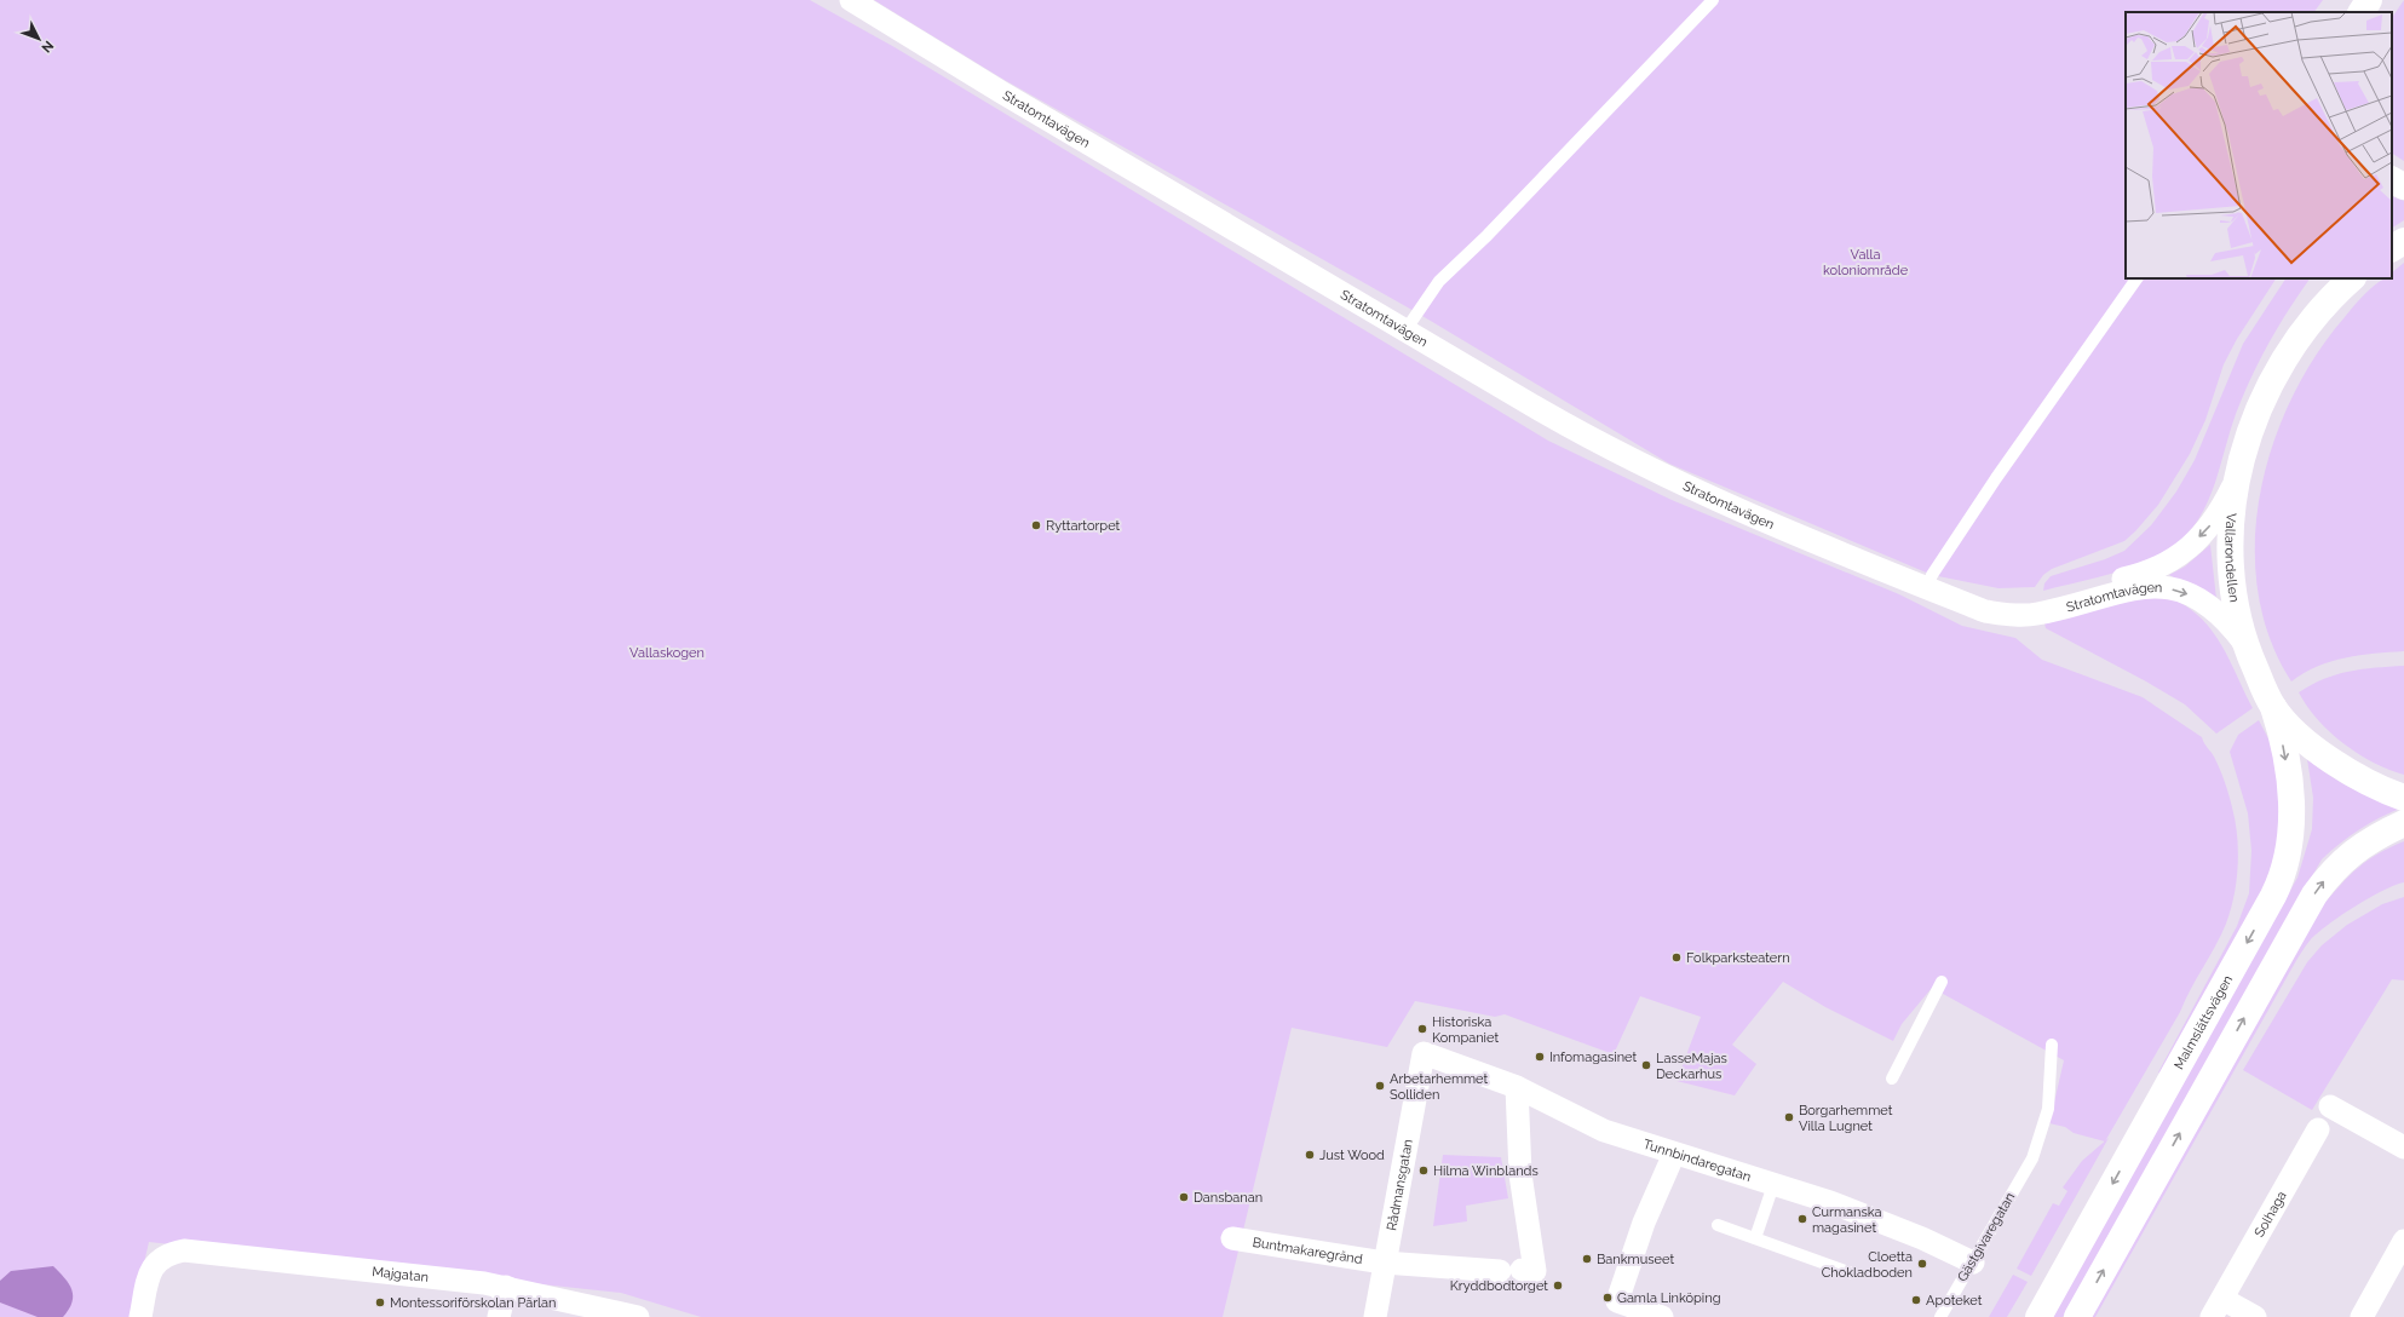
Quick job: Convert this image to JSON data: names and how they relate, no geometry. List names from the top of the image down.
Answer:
{
  "streets": {
    "main road": ["Vallarondellen", "Malmslättsvägen"],
    "street": [
      "Stratomtavägen",
      "Tunnbindaregatan",
      "Rådmansgatan",
      "Solhaga",
      "Buntmakaregränd",
      "Majgatan"
    ],
    "lane": ["Gästgivaregatan"]
  },
  "crossings": [
    ["Stratomtavägen", "Vallarondellen"],
    ["Vallarondellen", "Malmslättsvägen"],
    ["Tunnbindaregatan", "Rådmansgatan"],
    ["Tunnbindaregatan", "Gästgivaregatan"],
    ["Tunnbindaregatan", "Buntmakaregränd"],
    ["Rådmansgatan", "Buntmakaregränd"]
  ],
  "parks": ["Valla koloniområde", "Vallaskogen"],
  "places": [
    "Ryttartorpet",
    "Folkparksteatern",
    "Historiska Kompaniet",
    "Infomagasinet",
    "LasseMajas Deckarhus",
    "Arbetarhemmet Solliden",
    "Borgarhemmet Villa Lugnet",
    "Just Wood",
    "Hilma Winblands",
    "Dansbanan",
    "Curmanska magasinet",
    "Bankmuseet",
    "Cloetta Chokladboden",
    "Kryddbodtorget",
    "Gamla Linköping",
    "Apoteket",
    "Montessoriförskolan Pärlan"
  ],
  "north": "bottom right"
}
